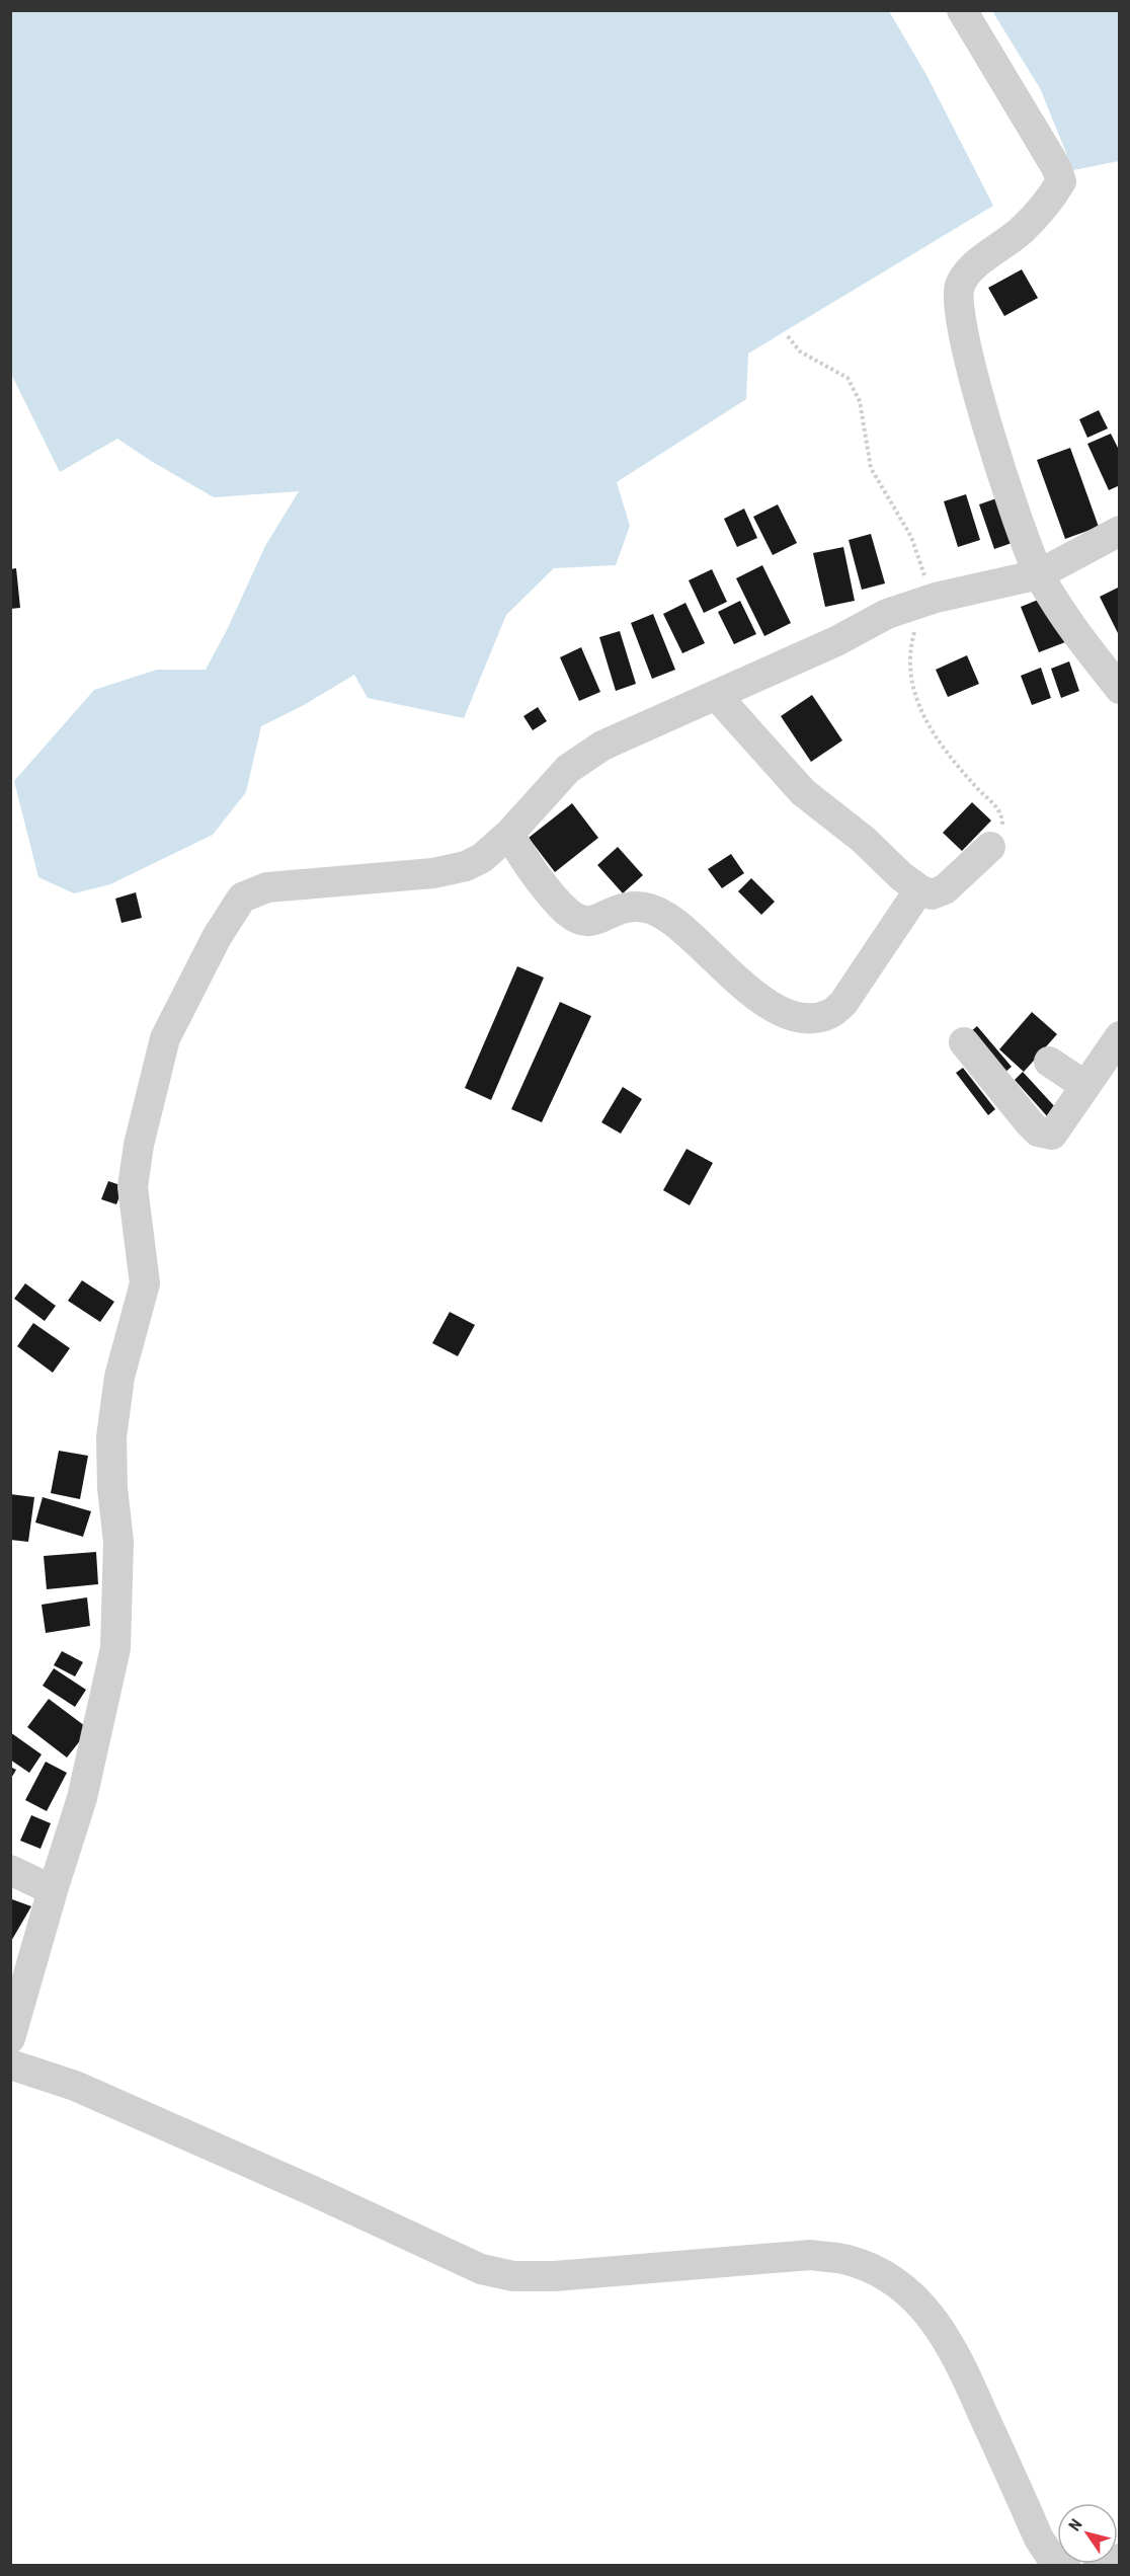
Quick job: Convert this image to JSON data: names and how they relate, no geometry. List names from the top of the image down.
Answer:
{
  "north": "top left"
}
